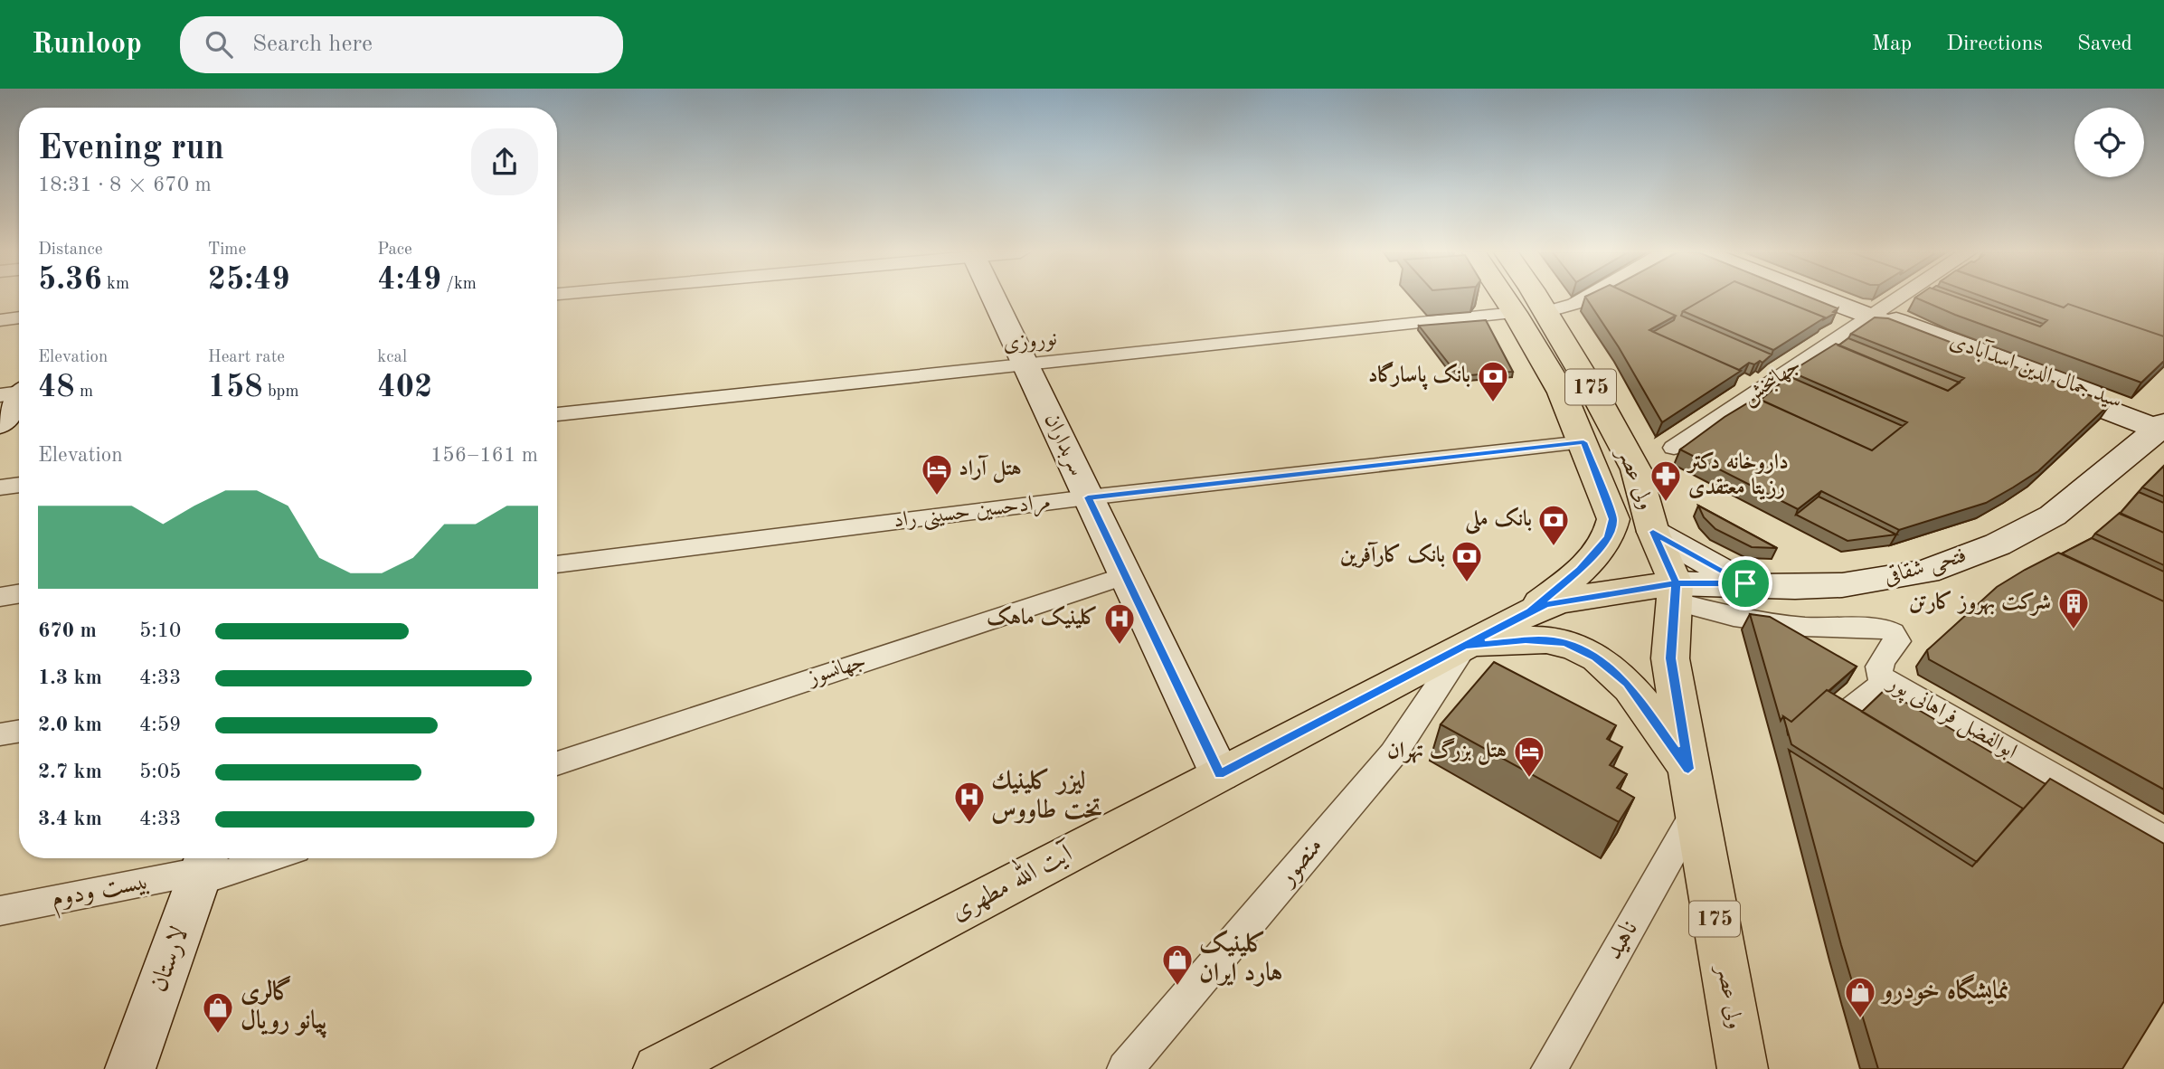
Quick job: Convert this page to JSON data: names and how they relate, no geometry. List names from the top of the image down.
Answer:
{
  "streets": {
    "main road": [
      "سید جمال الدین اسدآبادی",
      "175",
      "سربداران",
      "ولی عصر",
      "فتحی شقاقی",
      "آیت الله مطهری",
      "لارستان"
    ],
    "street": [
      "نوروزی",
      "جهانبخش",
      "مرادحسین حسینی راد",
      "جهانسوز",
      "ابوالفضل فراهانی پور",
      "منصور",
      "بیست ودوم",
      "ناهید"
    ]
  },
  "crossings": [
    ["نوروزی", "سربداران"],
    ["نوروزی", "ولی عصر"],
    ["سید جمال الدین اسدآبادی", "جهانبخش"],
    ["سید جمال الدین اسدآبادی", "فتحی شقاقی"],
    ["سربداران", "مرادحسین حسینی راد"],
    ["سربداران", "جهانسوز"],
    ["سربداران", "آیت الله مطهری"],
    ["ولی عصر", "مرادحسین حسینی راد"],
    ["ولی عصر", "فتحی شقاقی"],
    ["ولی عصر", "ابوالفضل فراهانی پور"],
    ["ولی عصر", "آیت الله مطهری"],
    ["ولی عصر", "ناهید"],
    ["فتحی شقاقی", "ابوالفضل فراهانی پور"],
    ["فتحی شقاقی", "آیت الله مطهری"],
    ["ابوالفضل فراهانی پور", "آیت الله مطهری"],
    ["منصور", "آیت الله مطهری"],
    ["بیست ودوم", "لارستان"]
  ],
  "places": {
    "bank": ["بانک پاسارگاد", "بانک ملی", "بانک کارآفرین"],
    "hotel": ["هتل آراد", "هتل بزرگ تهران"],
    "pharmacy": ["داروخانه دکتر رزیتا معتقدی"],
    "building": ["شرکت بهروز کارتن"],
    "hospital": ["کلینیک ماهک", "ليزر كلينيك تخت طاووس"],
    "shop": ["کلینیک هارد ایران", "نمایشگاه خودرو", "گالری پیانو رویال"]
  },
  "page": {
    "header": "Runloop",
    "search": "Search here",
    "nav": ["Map", "Directions", "Saved"],
    "heading": ["Evening run", "18:31 · 8 × 670 m"],
    "stats": [
      ["Distance", "5.36 km"],
      ["Time", "25:49"],
      ["Pace", "4:49 /km"],
      ["Elevation", "48 m"],
      ["Heart rate", "158 bpm"],
      ["kcal", "402"]
    ],
    "chart": ["Elevation", "156–161 m"],
    "list": [
      {
        "name": "670 m",
        "note": "5:10"
      },
      {
        "name": "1.3 km",
        "note": "4:33"
      },
      {
        "name": "2.0 km",
        "note": "4:59"
      },
      {
        "name": "2.7 km",
        "note": "5:05"
      },
      {
        "name": "3.4 km",
        "note": "4:33"
      }
    ]
  }
}
